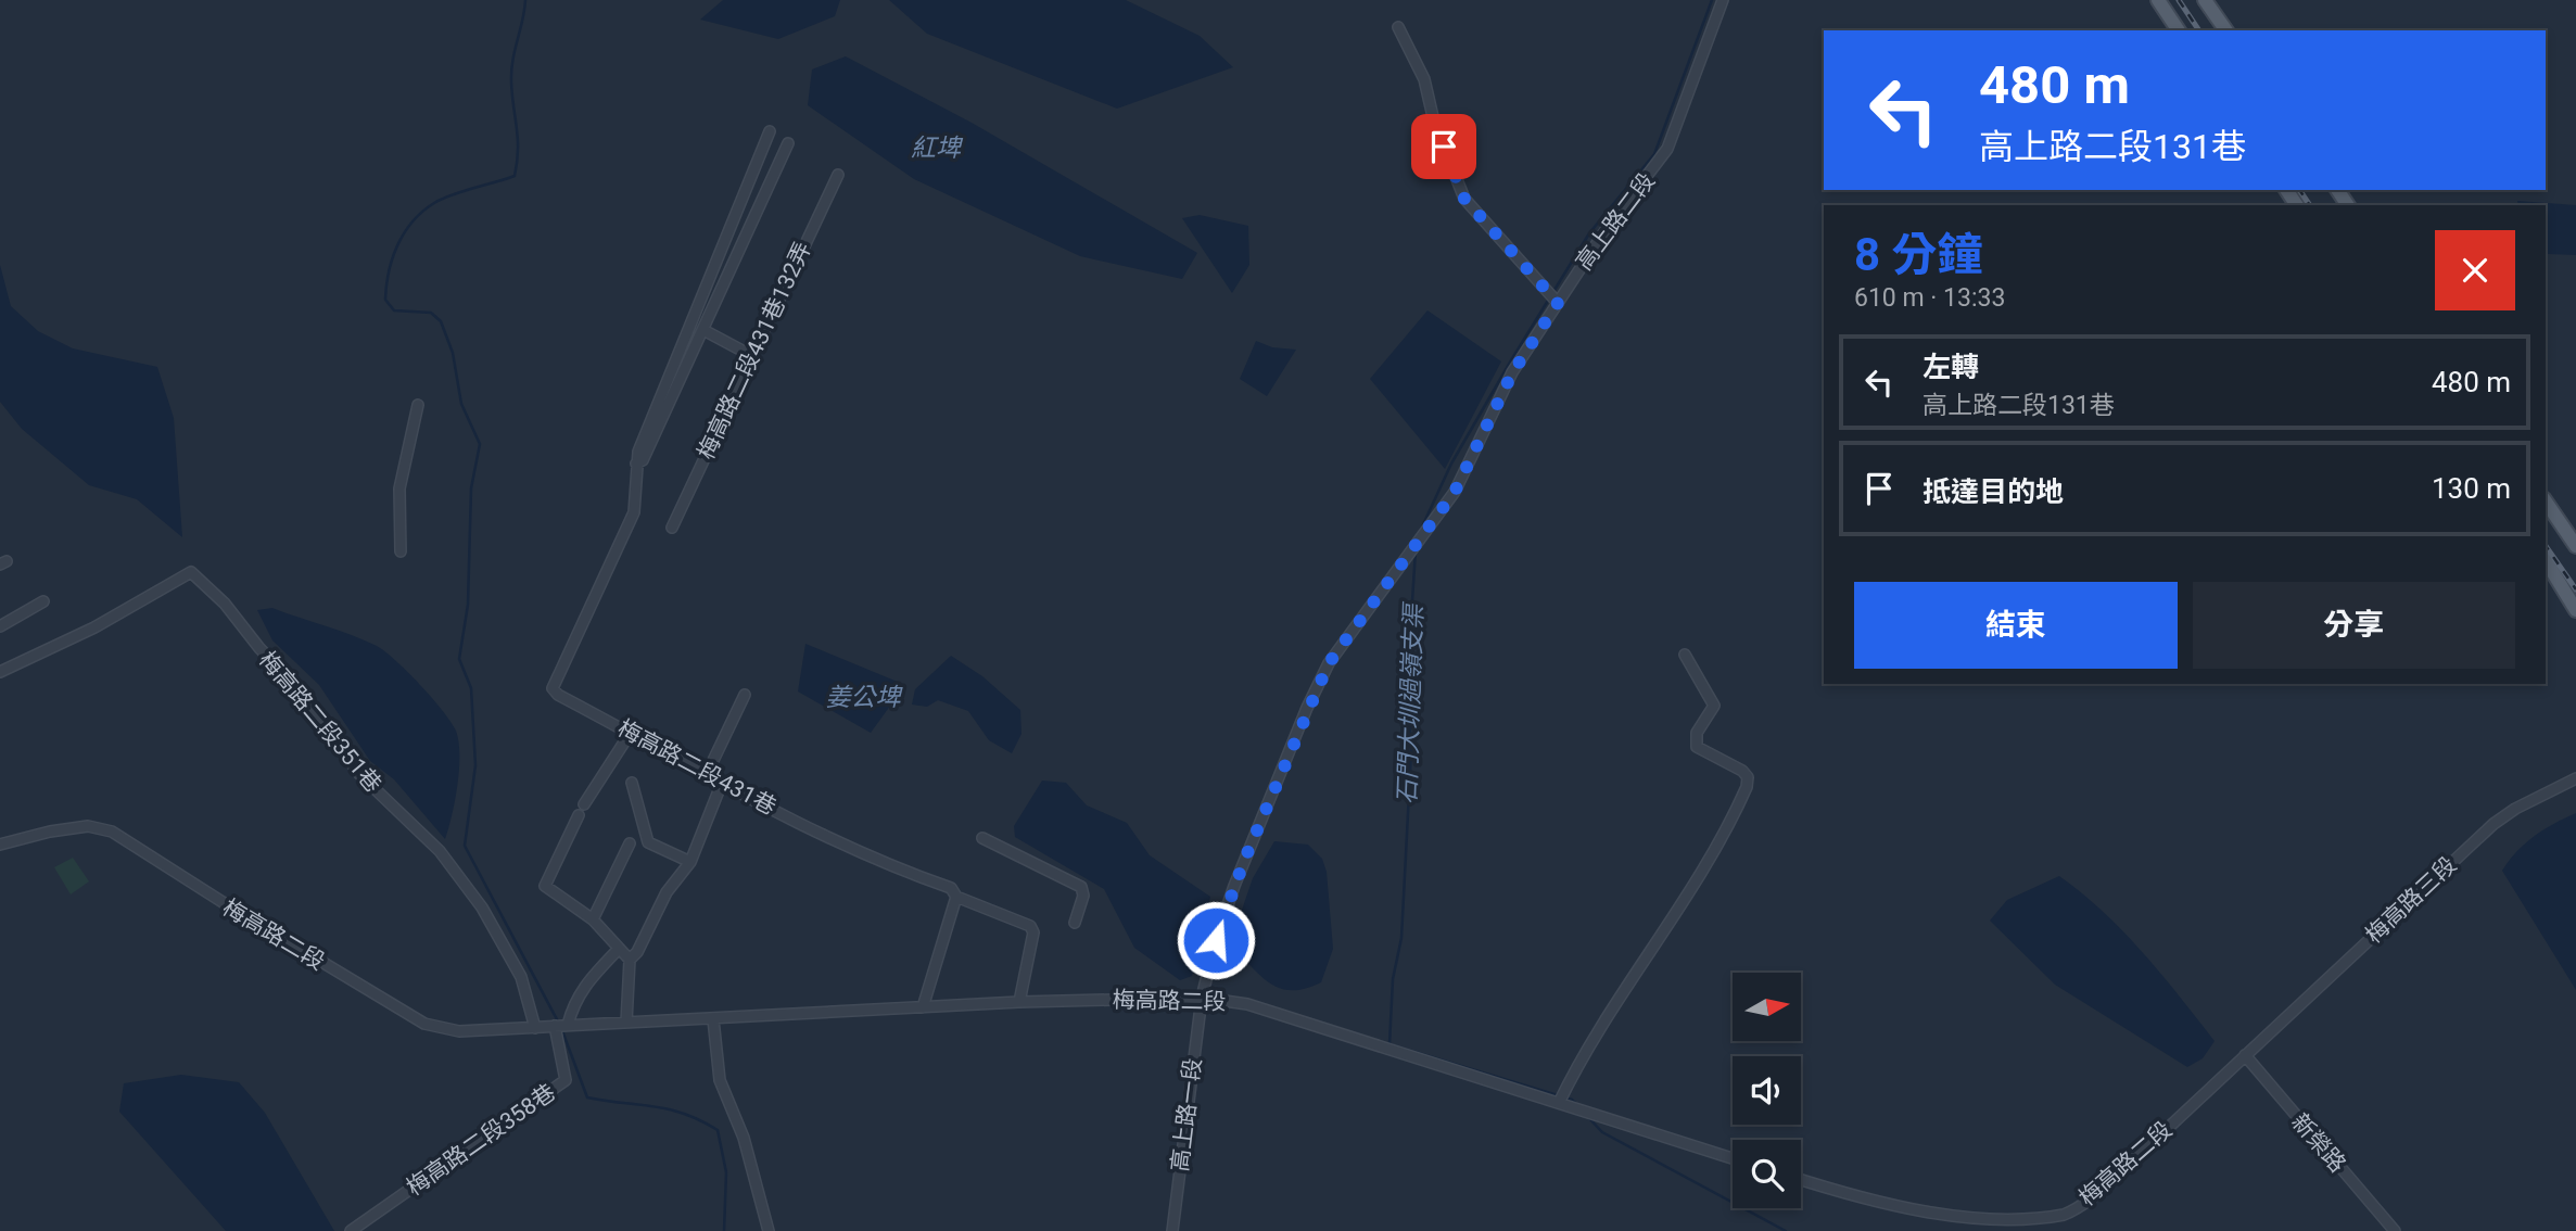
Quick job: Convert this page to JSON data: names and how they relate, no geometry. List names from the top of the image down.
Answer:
{
  "streets": {
    "street": [
      "高上路二段",
      "梅高路二段431巷132弄",
      "梅高路二段351巷",
      "梅高路二段431巷",
      "梅高路三段",
      "梅高路二段",
      "高上路一段",
      "梅高路二段358巷",
      "新榮路"
    ]
  },
  "crossings": [
    ["高上路二段", "梅高路二段"],
    ["高上路二段", "高上路一段"],
    ["梅高路二段351巷", "梅高路二段"],
    ["梅高路二段431巷", "梅高路二段"],
    ["梅高路三段", "梅高路二段"],
    ["梅高路二段", "高上路一段"],
    ["梅高路二段", "梅高路二段358巷"],
    ["梅高路二段", "新榮路"]
  ],
  "water": ["紅埤", "姜公埤", "石門大圳過嶺支渠"],
  "north": "right",
  "page": {
    "turn": ["480 m", "高上路二段131巷"],
    "heading": ["8 分鐘", "610 m · 13:33"],
    "list": [
      {
        "name": "左轉",
        "note": "高上路二段131巷",
        "value": "480 m"
      },
      {
        "name": "抵達目的地",
        "value": "130 m"
      }
    ],
    "buttons": ["結束", "分享"]
  }
}
